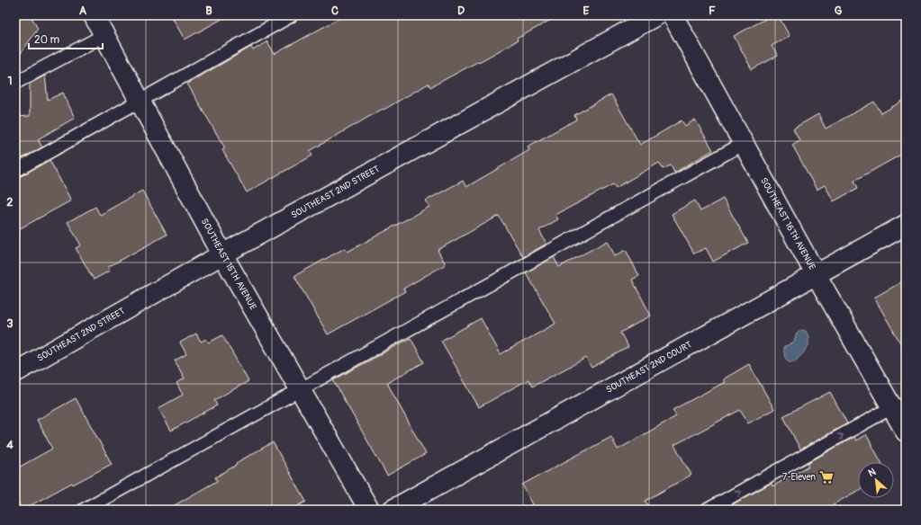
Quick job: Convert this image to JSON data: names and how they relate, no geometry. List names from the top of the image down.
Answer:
{
  "streets": {
    "street": [
      "SOUTHEAST 2ND STREET",
      "SOUTHEAST 16TH AVENUE",
      "SOUTHEAST 15TH AVENUE",
      "SOUTHEAST 2ND COURT"
    ]
  },
  "crossings": [
    ["SOUTHEAST 2ND STREET", "SOUTHEAST 15TH AVENUE"],
    ["SOUTHEAST 16TH AVENUE", "SOUTHEAST 2ND COURT"]
  ],
  "places": {
    "supermarket": ["7-Eleven"]
  },
  "scale_bar": "20 m",
  "north": "top left",
  "grid": {
    "columns": [
      "A",
      "B",
      "C",
      "D",
      "E",
      "F",
      "G"
    ],
    "rows": [
      "1",
      "2",
      "3",
      "4"
    ]
  }
}
